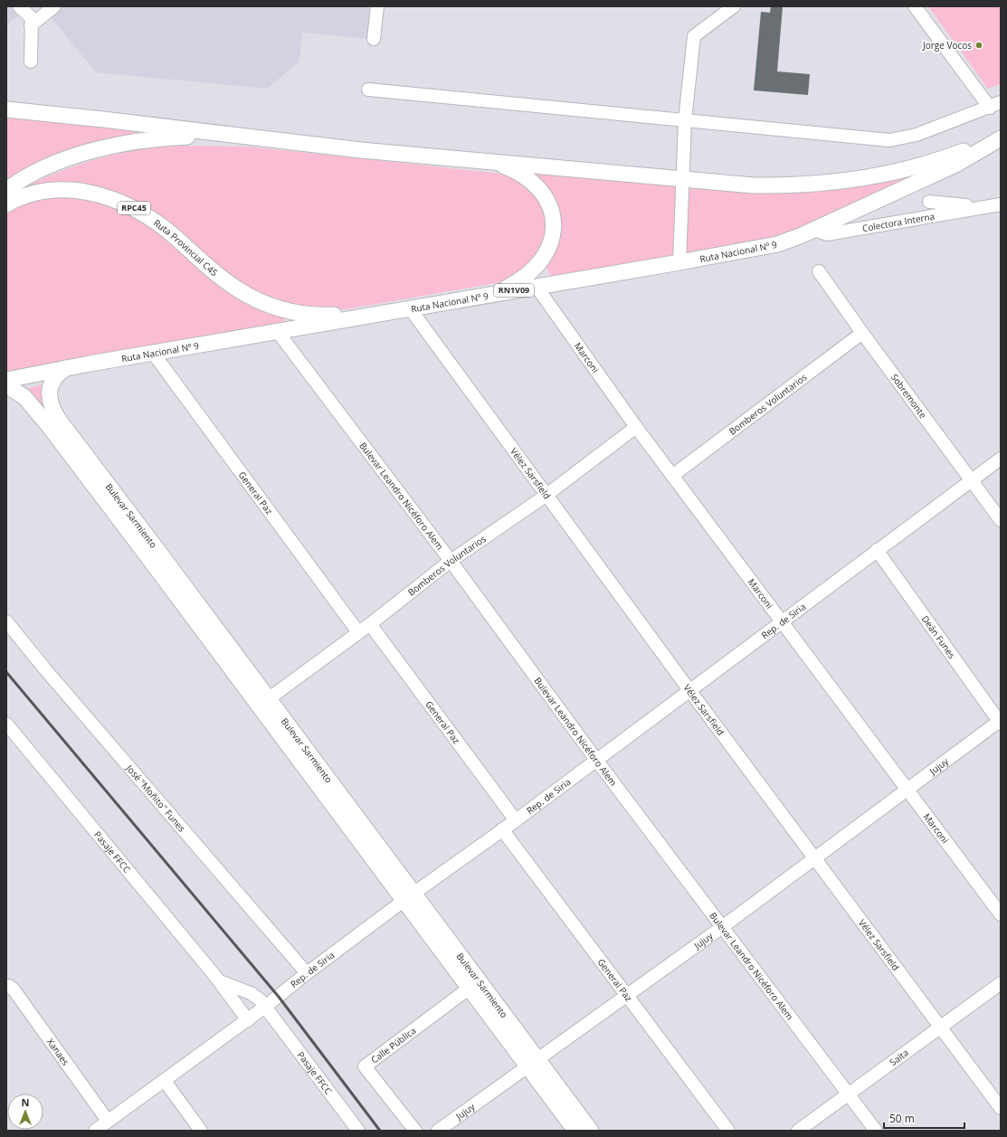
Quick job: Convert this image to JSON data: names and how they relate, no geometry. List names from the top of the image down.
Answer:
{
  "streets": {
    "main road": [
      "RPC45",
      "Ruta Provincial C45",
      "Ruta Nacional Nº 9",
      "RN1V09",
      "Bulevar Sarmiento"
    ],
    "street": [
      "Colectora Interna",
      "Marconi",
      "Sobremonte",
      "Bomberos Voluntarios",
      "Vélez Sarsfield",
      "General Paz",
      "Bulevar Leandro Nicéforo Alem",
      "Rep. de Siria",
      "Deán Funes",
      "Jujuy",
      "José \"Moñito\" Funes",
      "Pasaje FFCC",
      "Calle Pública",
      "Xanaes",
      "Salta"
    ]
  },
  "crossings": [
    ["Colectora Interna", "Ruta Nacional Nº 9"],
    ["Ruta Provincial C45", "Ruta Nacional Nº 9"],
    ["Ruta Nacional Nº 9", "RN1V09"],
    ["Ruta Nacional Nº 9", "Marconi"],
    ["Ruta Nacional Nº 9", "Vélez Sarsfield"],
    ["Ruta Nacional Nº 9", "General Paz"],
    ["Ruta Nacional Nº 9", "Bulevar Leandro Nicéforo Alem"],
    ["Ruta Nacional Nº 9", "Bulevar Sarmiento"],
    ["Marconi", "Bomberos Voluntarios"],
    ["Marconi", "Rep. de Siria"],
    ["Marconi", "Jujuy"],
    ["Sobremonte", "Bomberos Voluntarios"],
    ["Sobremonte", "Rep. de Siria"],
    ["Bomberos Voluntarios", "Vélez Sarsfield"],
    ["Bomberos Voluntarios", "General Paz"],
    ["Bomberos Voluntarios", "Bulevar Leandro Nicéforo Alem"],
    ["Bomberos Voluntarios", "Bulevar Sarmiento"],
    ["Vélez Sarsfield", "Rep. de Siria"],
    ["Vélez Sarsfield", "Jujuy"],
    ["Vélez Sarsfield", "Salta"],
    ["General Paz", "Rep. de Siria"],
    ["General Paz", "Jujuy"],
    ["Bulevar Leandro Nicéforo Alem", "Rep. de Siria"],
    ["Bulevar Leandro Nicéforo Alem", "Jujuy"],
    ["Bulevar Leandro Nicéforo Alem", "Salta"],
    ["Bulevar Sarmiento", "Rep. de Siria"],
    ["Bulevar Sarmiento", "Jujuy"],
    ["Bulevar Sarmiento", "Calle Pública"],
    ["Rep. de Siria", "Deán Funes"],
    ["Rep. de Siria", "José \"Moñito\" Funes"],
    ["Rep. de Siria", "Pasaje FFCC"],
    ["Rep. de Siria", "Xanaes"],
    ["Deán Funes", "Jujuy"]
  ],
  "places": ["Jorge Vocos"],
  "scale_bar": "50 m",
  "north": "top"
}
